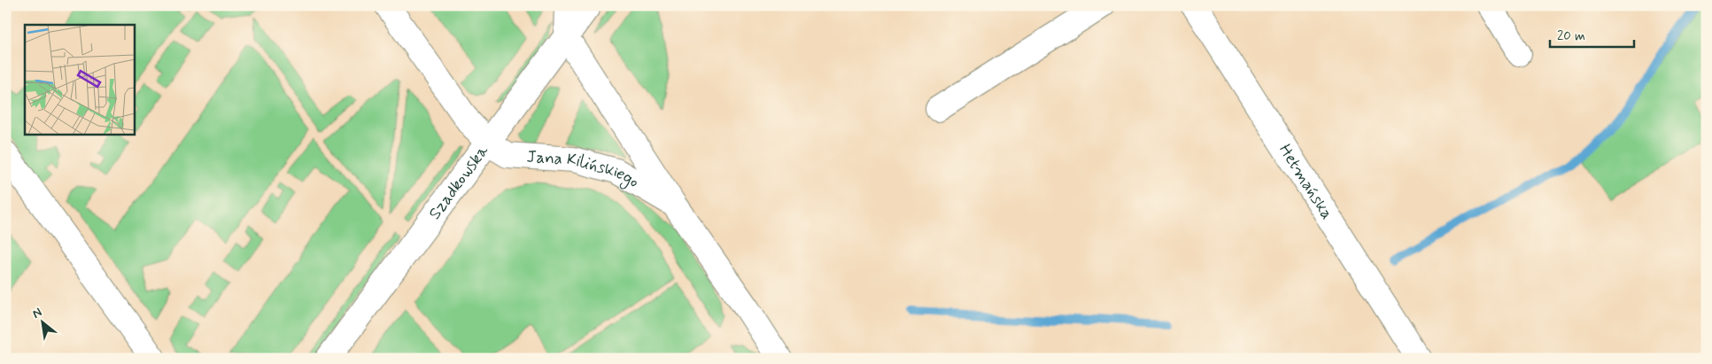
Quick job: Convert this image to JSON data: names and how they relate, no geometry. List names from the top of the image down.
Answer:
{
  "streets": {
    "street": ["Jana Kilińskiego", "Szadkowska", "Hetmańska"]
  },
  "crossings": [
    ["Jana Kilińskiego", "Szadkowska"]
  ],
  "scale_bar": "20 m",
  "north": "top left"
}
